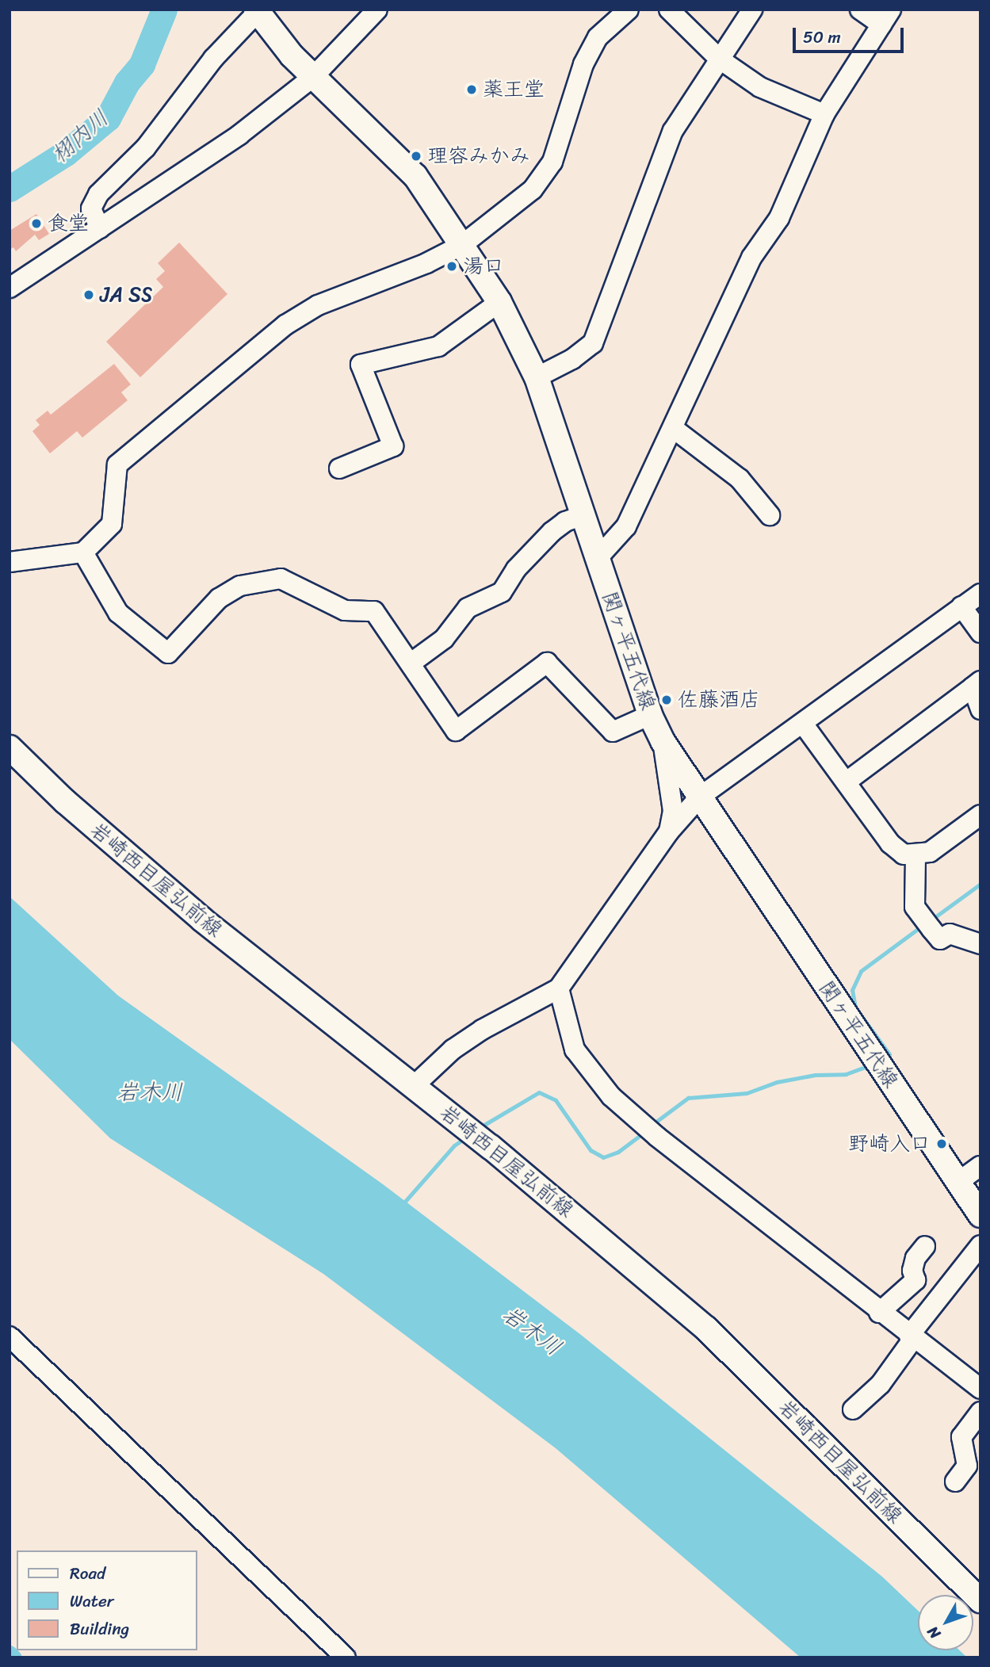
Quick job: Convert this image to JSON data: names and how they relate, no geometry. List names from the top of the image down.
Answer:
{
  "streets": {
    "main road": ["関ヶ平五代線", "岩崎西目屋弘前線"]
  },
  "water": ["栩内川", "岩木川"],
  "places": [
    "薬王堂",
    "理容みかみ",
    "食堂",
    "湯口",
    "JA SS",
    "佐藤酒店",
    "野崎入口"
  ],
  "legend": ["Road", "Water", "Building"],
  "scale_bar": "50 m",
  "north": "bottom left"
}
